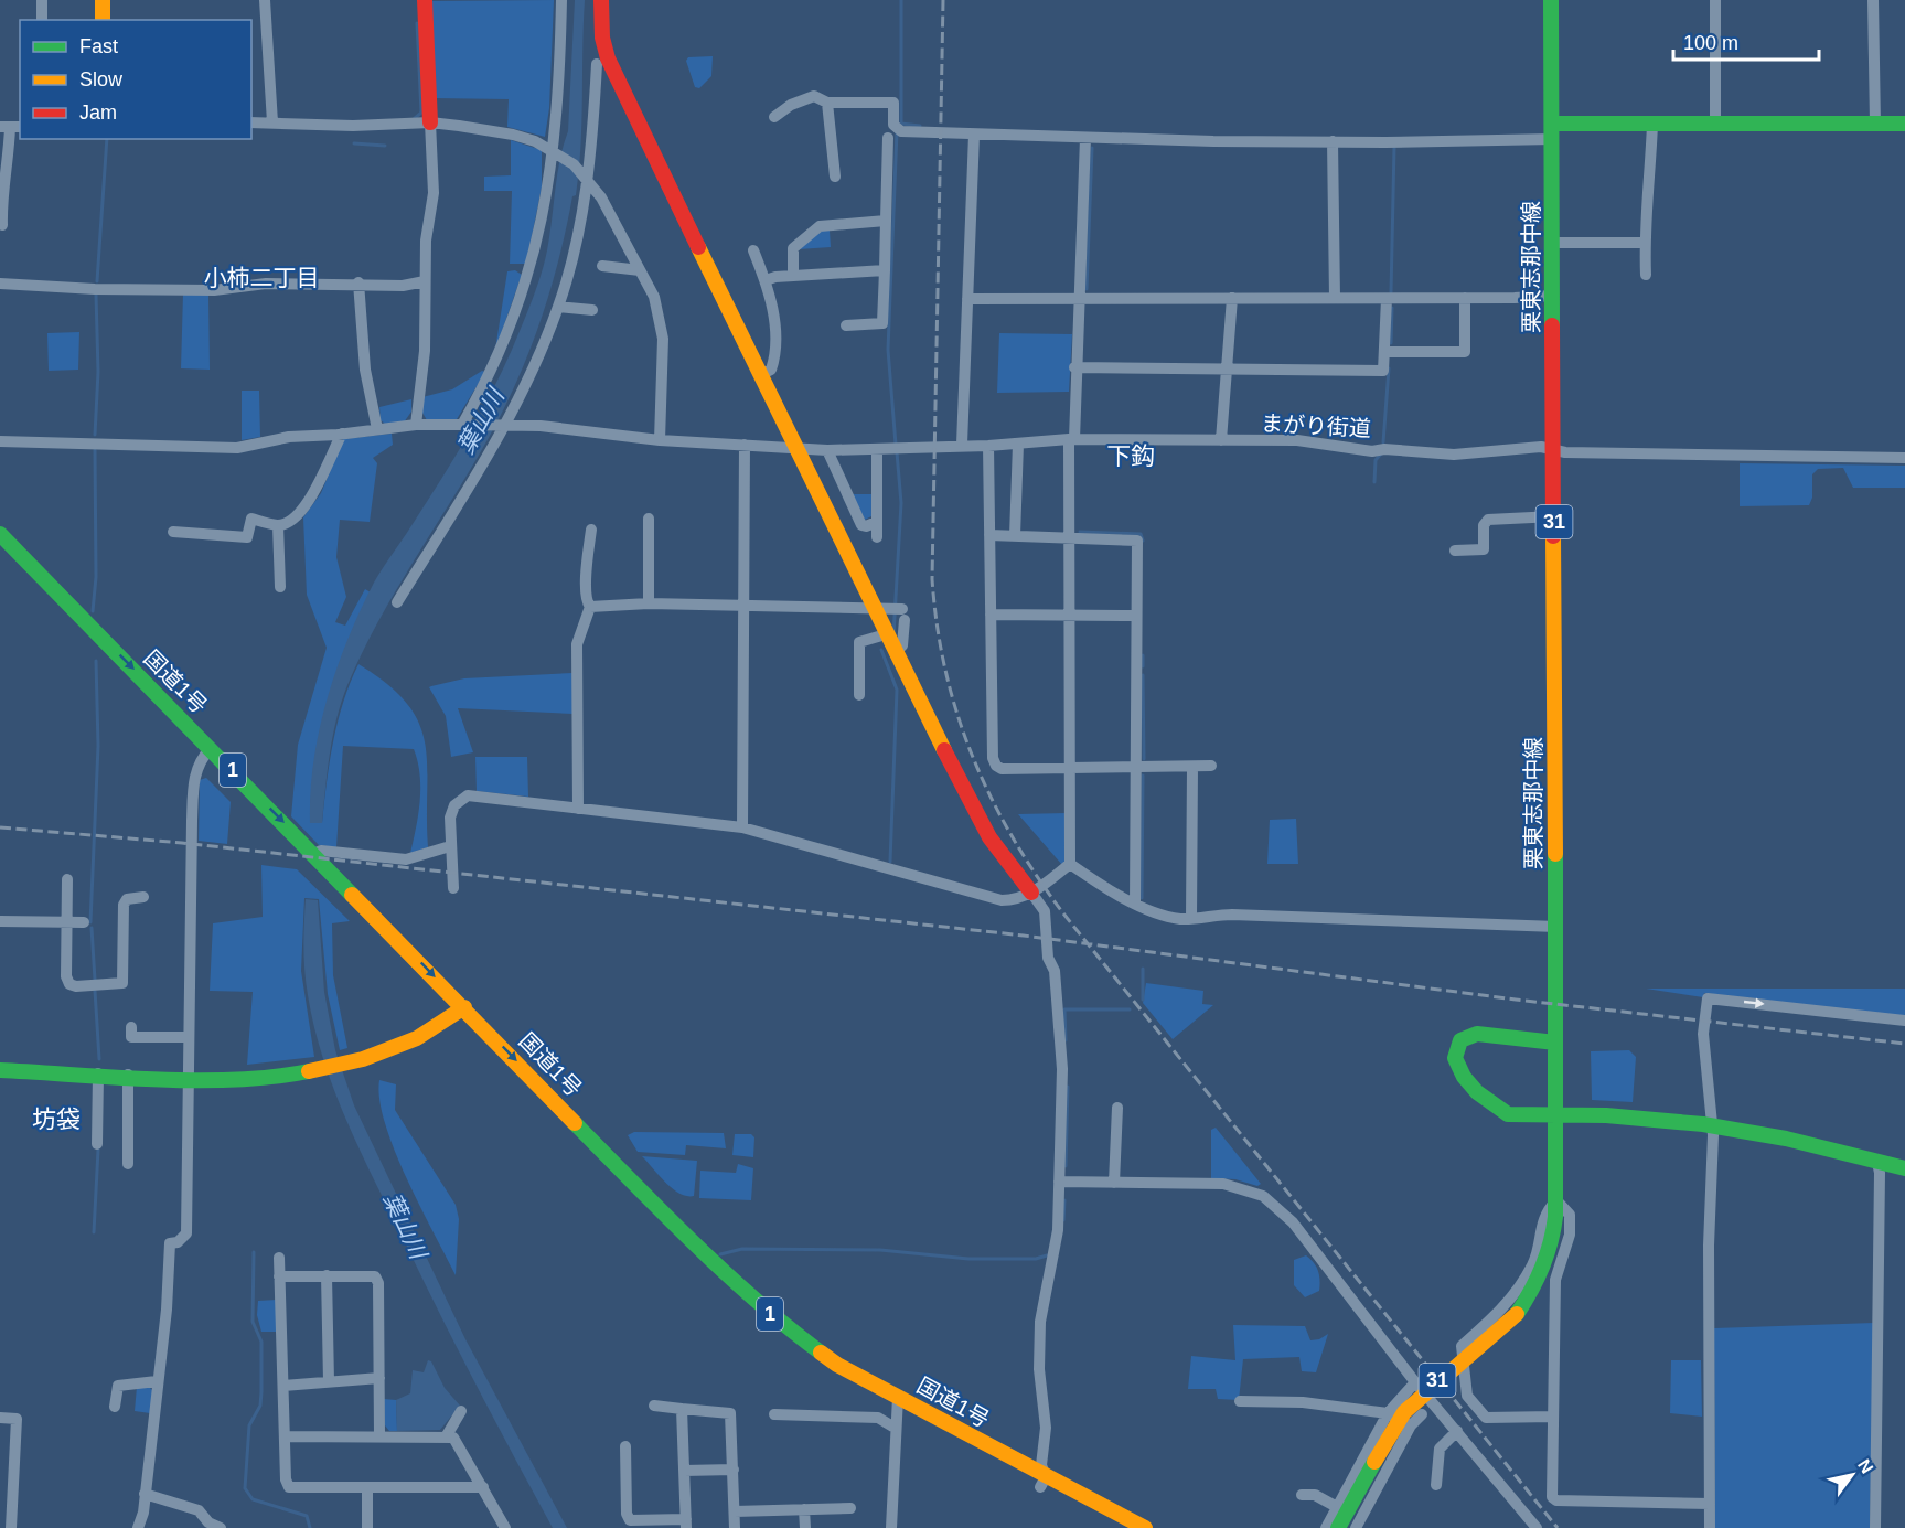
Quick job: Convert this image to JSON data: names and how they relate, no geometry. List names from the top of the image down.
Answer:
{
  "streets": {
    "main road": [
      "栗東志那中線",
      "31",
      "国道1号",
      "1"
    ],
    "street": ["まがり街道"]
  },
  "crossings": [
    ["栗東志那中線", "まがり街道"]
  ],
  "districts": ["小柿二丁目", "下鈎", "坊袋"],
  "water": ["葉山川"],
  "legend": ["Fast", "Slow", "Jam"],
  "scale_bar": "100 m",
  "north": "top right"
}
